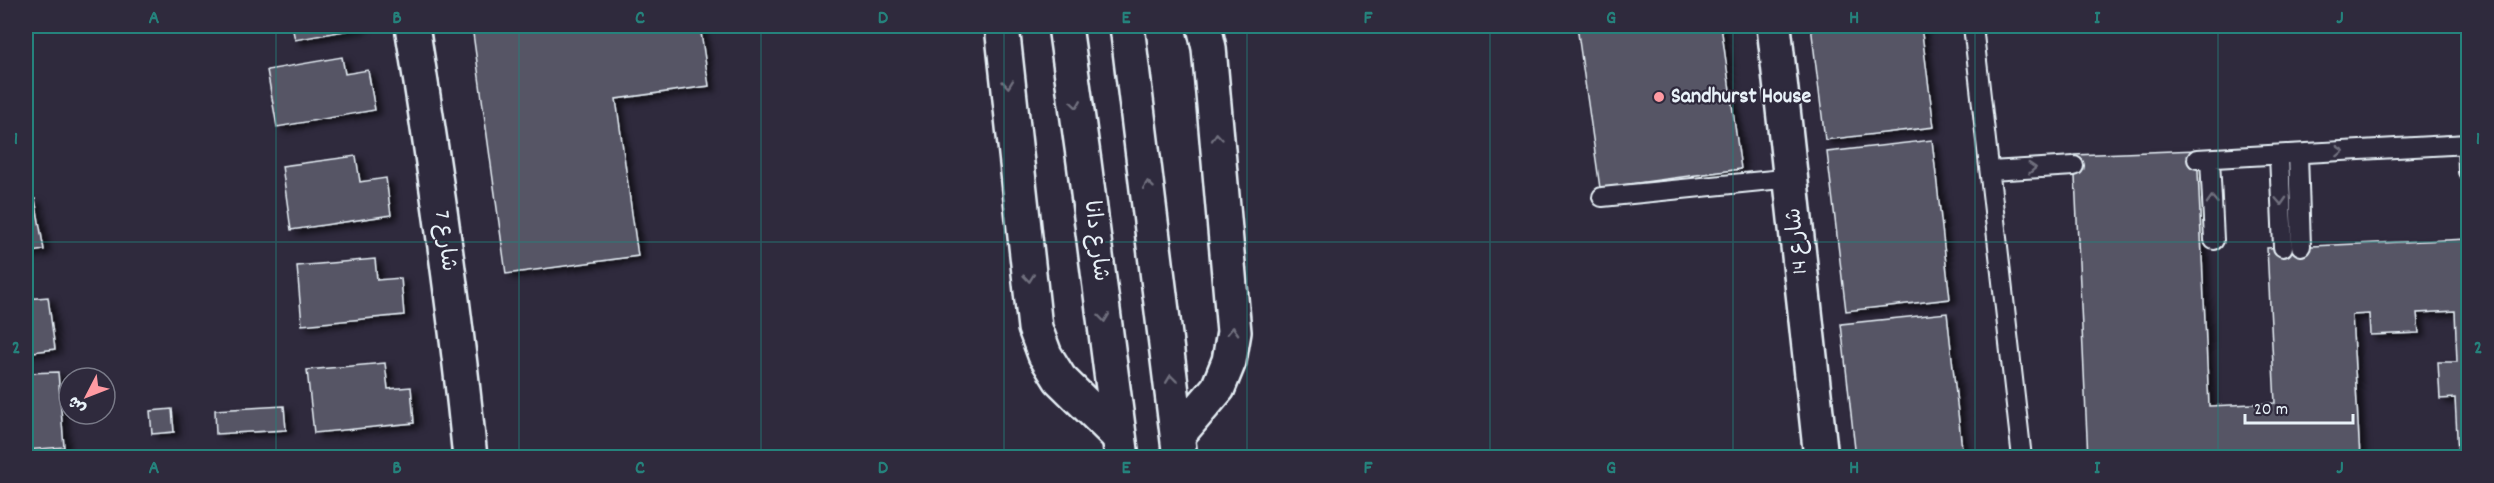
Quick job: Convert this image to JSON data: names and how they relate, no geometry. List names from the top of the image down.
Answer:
{
  "streets": {
    "street": ["شارع 7", "شارع دانا", "شارع 14"]
  },
  "places": ["Sandhurst House"],
  "scale_bar": "20 m",
  "north": "bottom left",
  "grid": {
    "columns": [
      "A",
      "B",
      "C",
      "D",
      "E",
      "F",
      "G",
      "H",
      "I",
      "J"
    ],
    "rows": ["1", "2"]
  }
}
